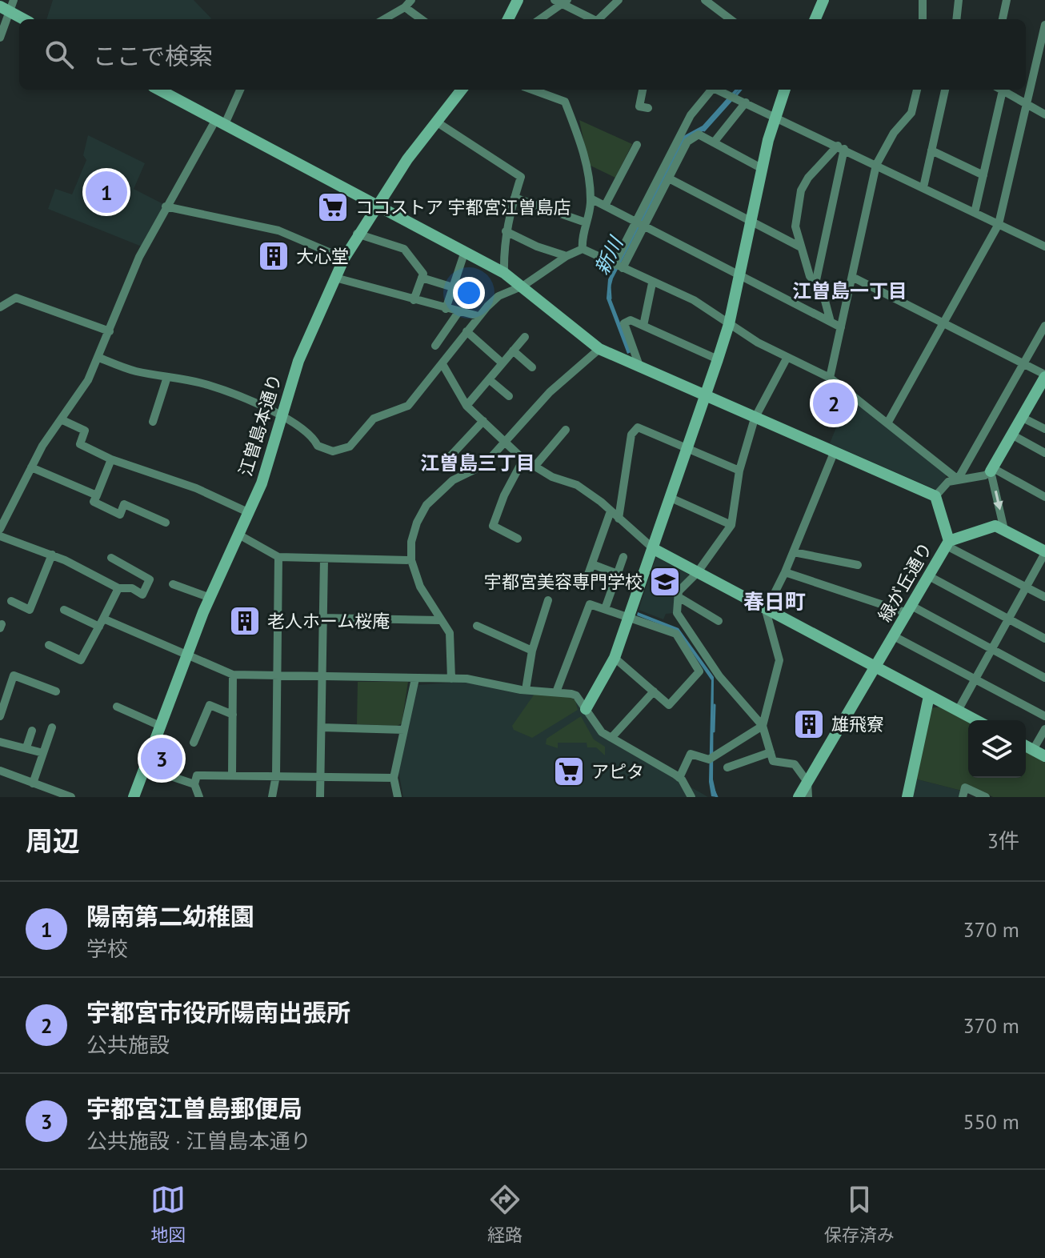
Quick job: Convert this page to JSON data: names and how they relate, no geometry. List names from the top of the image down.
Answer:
{
  "streets": {
    "street": ["江曽島本通り", "緑が丘通り"]
  },
  "districts": ["江曽島一丁目", "江曽島三丁目", "春日町"],
  "water": ["新川"],
  "places": {
    "supermarket": ["ココストア 宇都宮江曽島店", "アピタ"],
    "building": ["大心堂", "老人ホーム桜庵", "雄飛寮"],
    "school or university": ["宇都宮美容専門学校"]
  },
  "page": {
    "search": "ここで検索",
    "pins": ["1", "2", "3"],
    "heading": ["周辺", "3件"],
    "list": [
      {
        "mark": "1",
        "name": "陽南第二幼稚園",
        "note": "学校",
        "value": "370 m"
      },
      {
        "mark": "2",
        "name": "宇都宮市役所陽南出張所",
        "note": "公共施設",
        "value": "370 m"
      },
      {
        "mark": "3",
        "name": "宇都宮江曽島郵便局",
        "note": "公共施設 · 江曽島本通り",
        "value": "550 m"
      }
    ],
    "nav": ["地図", "経路", "保存済み"]
  }
}
